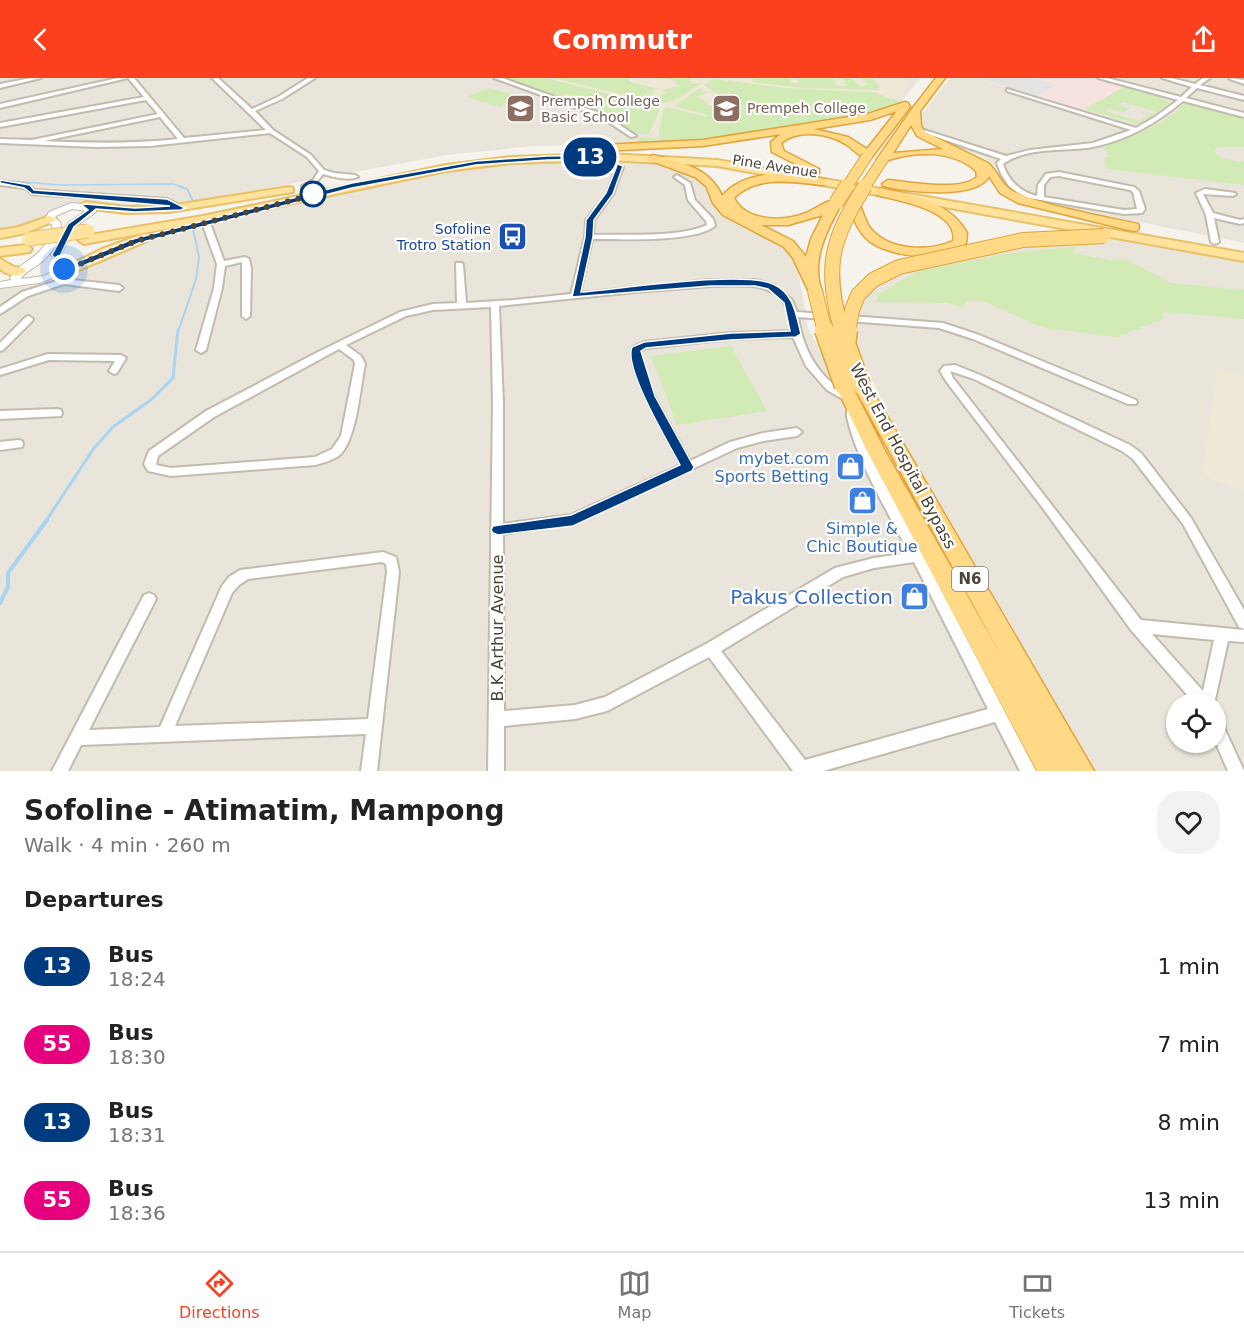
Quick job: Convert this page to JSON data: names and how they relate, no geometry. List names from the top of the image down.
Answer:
{
  "streets": {
    "highway": ["West End Hospital Bypass", "N6"],
    "main road": ["Pine Avenue"],
    "street": ["B.K Arthur Avenue"]
  },
  "crossings": [
    ["Pine Avenue", "N6"],
    ["West End Hospital Bypass", "N6"]
  ],
  "places": {
    "school or university": ["Prempeh College", "Prempeh College Basic School"],
    "bus stop": ["Sofoline Trotro Station"],
    "shop": ["mybet.com Sports Betting", "Simple & Chic Boutique", "Pakus Collection"]
  },
  "lines": ["bus line 13"],
  "page": {
    "header": "Commutr",
    "on_map": "13",
    "heading": [
      ["Sofoline - Atimatim, Mampong", "Walk · 4 min · 260 m"],
      "Departures"
    ],
    "list": [
      {
        "mark": "13",
        "name": "Bus",
        "note": "18:24",
        "value": "1 min"
      },
      {
        "mark": "55",
        "name": "Bus",
        "note": "18:30",
        "value": "7 min"
      },
      {
        "mark": "13",
        "name": "Bus",
        "note": "18:31",
        "value": "8 min"
      },
      {
        "mark": "55",
        "name": "Bus",
        "note": "18:36",
        "value": "13 min"
      }
    ],
    "tabs": ["Directions", "Map", "Tickets"]
  }
}
